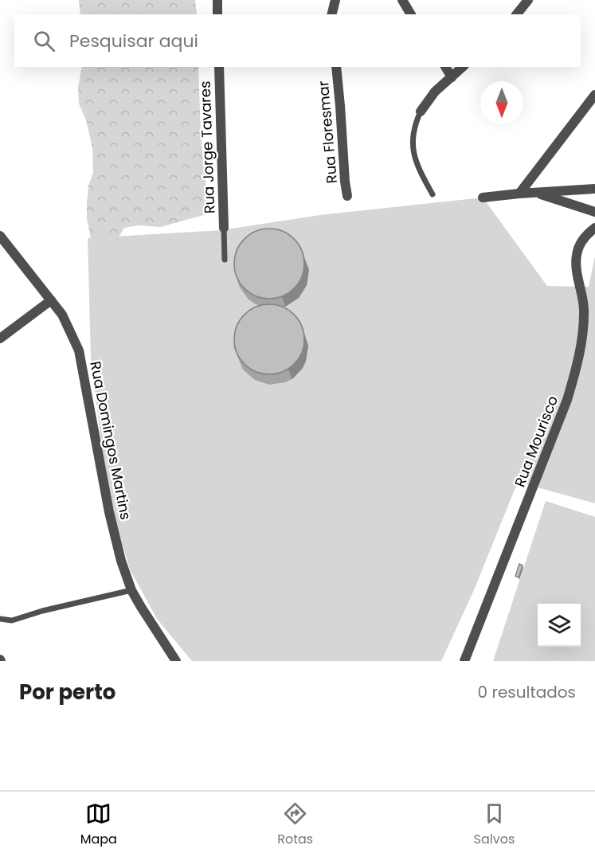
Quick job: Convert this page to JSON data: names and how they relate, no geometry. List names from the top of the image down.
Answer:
{
  "streets": {
    "street": [
      "Rua Floresmar",
      "Rua Jorge Tavares",
      "Rua Domingos Martins",
      "Rua Mourisco"
    ]
  },
  "north": "bottom",
  "page": {
    "search": "Pesquisar aqui",
    "heading": ["Por perto", "0 resultados"],
    "nav": ["Mapa", "Rotas", "Salvos"]
  }
}
